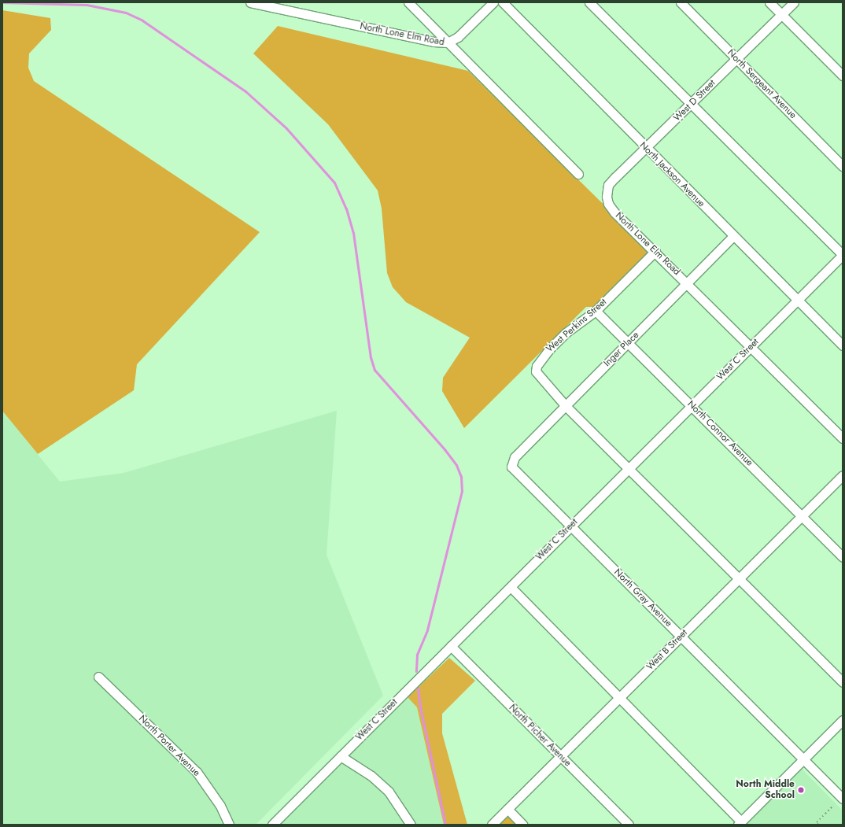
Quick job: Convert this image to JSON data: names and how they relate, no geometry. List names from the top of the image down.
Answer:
{
  "streets": {
    "street": [
      "North Lone Elm Road",
      "North Sergeant Avenue",
      "West D Street",
      "North Jackson Avenue",
      "West Perkins Street",
      "Inger Place",
      "West C Street",
      "North Connor Avenue",
      "North Gray Avenue",
      "West B Street",
      "North Picher Avenue",
      "North Porter Avenue"
    ]
  },
  "crossings": [
    ["North Lone Elm Road", "West D Street"],
    ["North Lone Elm Road", "West Perkins Street"],
    ["North Lone Elm Road", "Inger Place"],
    ["North Lone Elm Road", "West C Street"],
    ["North Sergeant Avenue", "West D Street"],
    ["West D Street", "North Jackson Avenue"],
    ["North Jackson Avenue", "Inger Place"],
    ["North Jackson Avenue", "West C Street"],
    ["West Perkins Street", "Inger Place"],
    ["West Perkins Street", "North Connor Avenue"],
    ["Inger Place", "North Connor Avenue"],
    ["Inger Place", "North Gray Avenue"],
    ["West C Street", "North Connor Avenue"],
    ["West C Street", "North Gray Avenue"],
    ["West C Street", "North Picher Avenue"],
    ["North Connor Avenue", "West B Street"],
    ["North Gray Avenue", "West B Street"],
    ["West B Street", "North Picher Avenue"]
  ],
  "places": ["North Middle School"]
}
